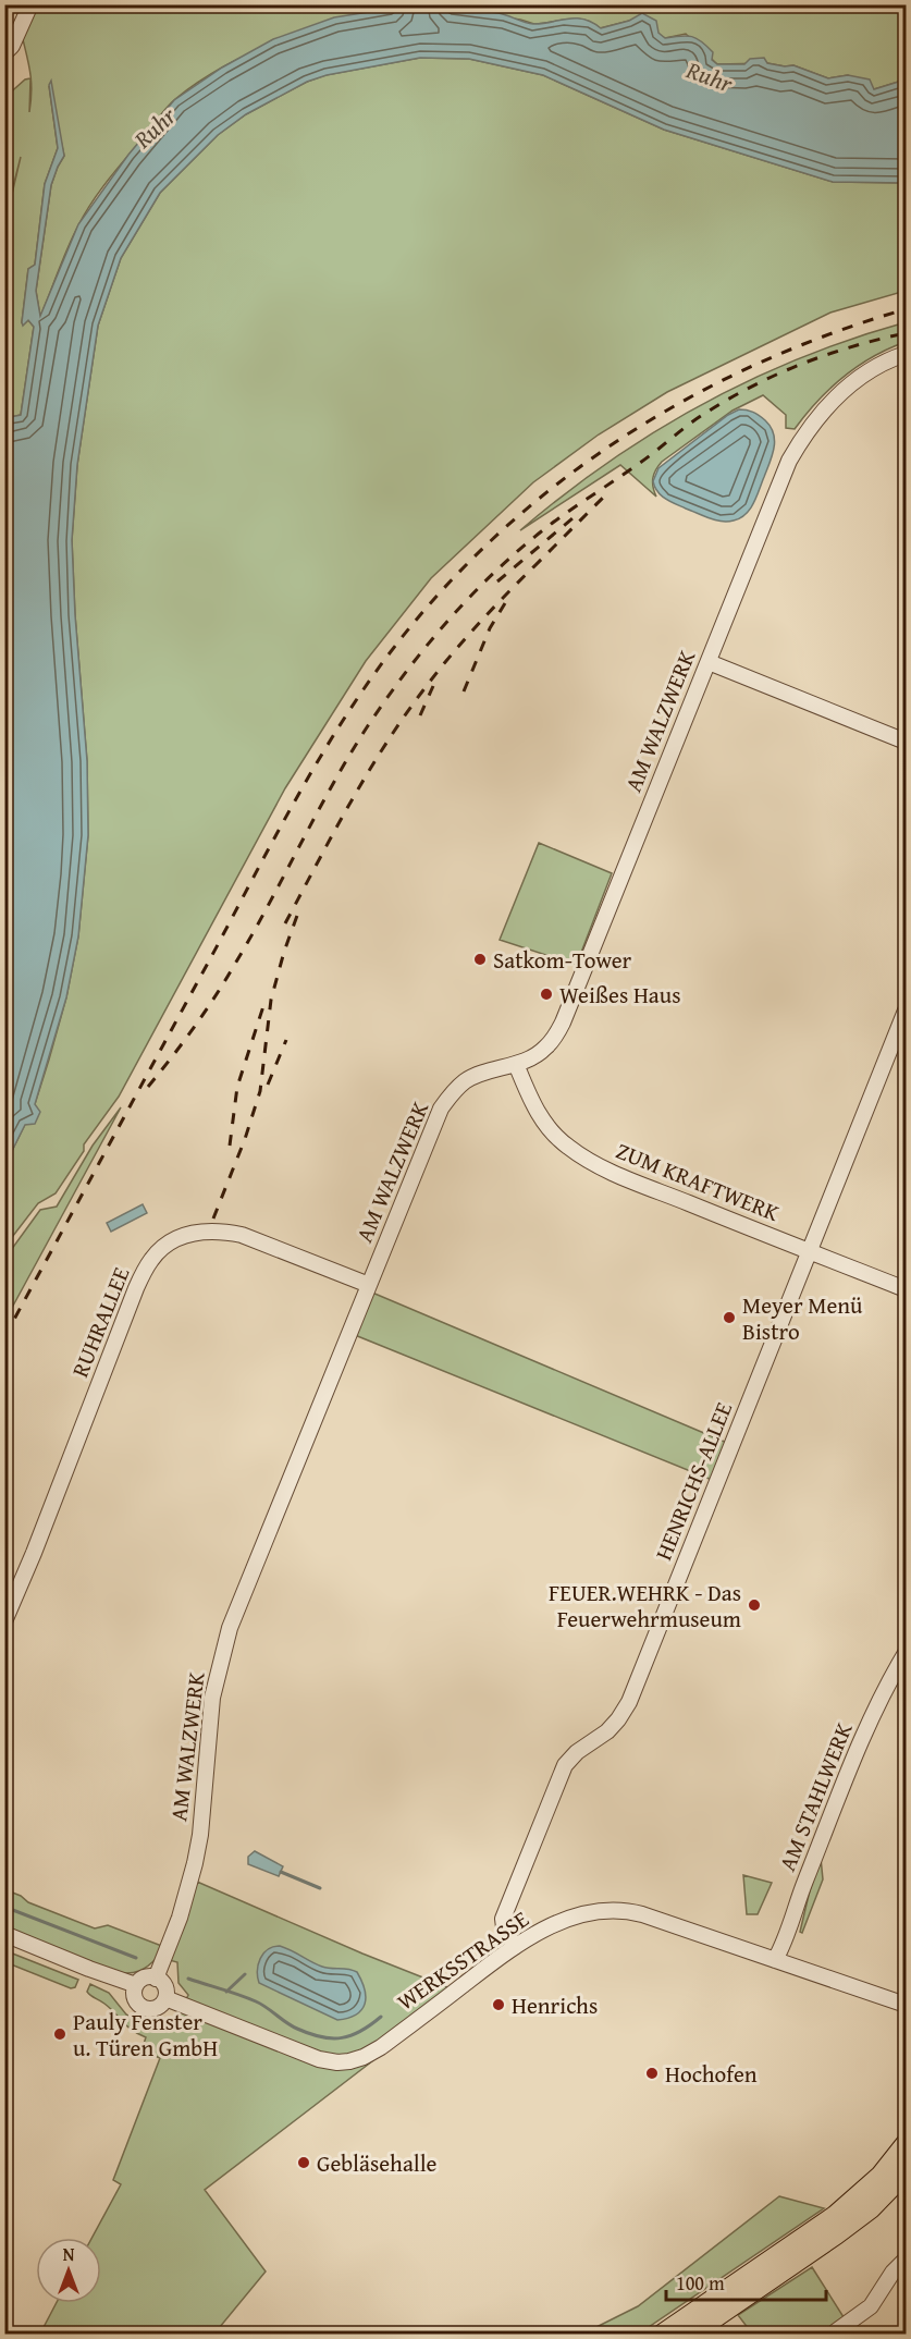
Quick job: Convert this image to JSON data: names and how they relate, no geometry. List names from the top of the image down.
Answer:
{
  "streets": {
    "street": [
      "AM WALZWERK",
      "ZUM KRAFTWERK",
      "RUHRALLEE",
      "HENRICHS-ALLEE",
      "AM STAHLWERK",
      "WERKSSTRASSE"
    ]
  },
  "crossings": [
    ["AM WALZWERK", "ZUM KRAFTWERK"],
    ["AM WALZWERK", "RUHRALLEE"],
    ["AM WALZWERK", "WERKSSTRASSE"],
    ["ZUM KRAFTWERK", "HENRICHS-ALLEE"],
    ["HENRICHS-ALLEE", "WERKSSTRASSE"],
    ["AM STAHLWERK", "WERKSSTRASSE"]
  ],
  "water": ["Ruhr"],
  "places": [
    "Satkom-Tower",
    "Weißes Haus",
    "Meyer Menü Bistro",
    "FEUER.WEHRK - Das Feuerwehrmuseum",
    "Henrichs",
    "Pauly Fenster u. Türen GmbH",
    "Hochofen",
    "Gebläsehalle"
  ],
  "scale_bar": "100 m",
  "north": "top"
}
